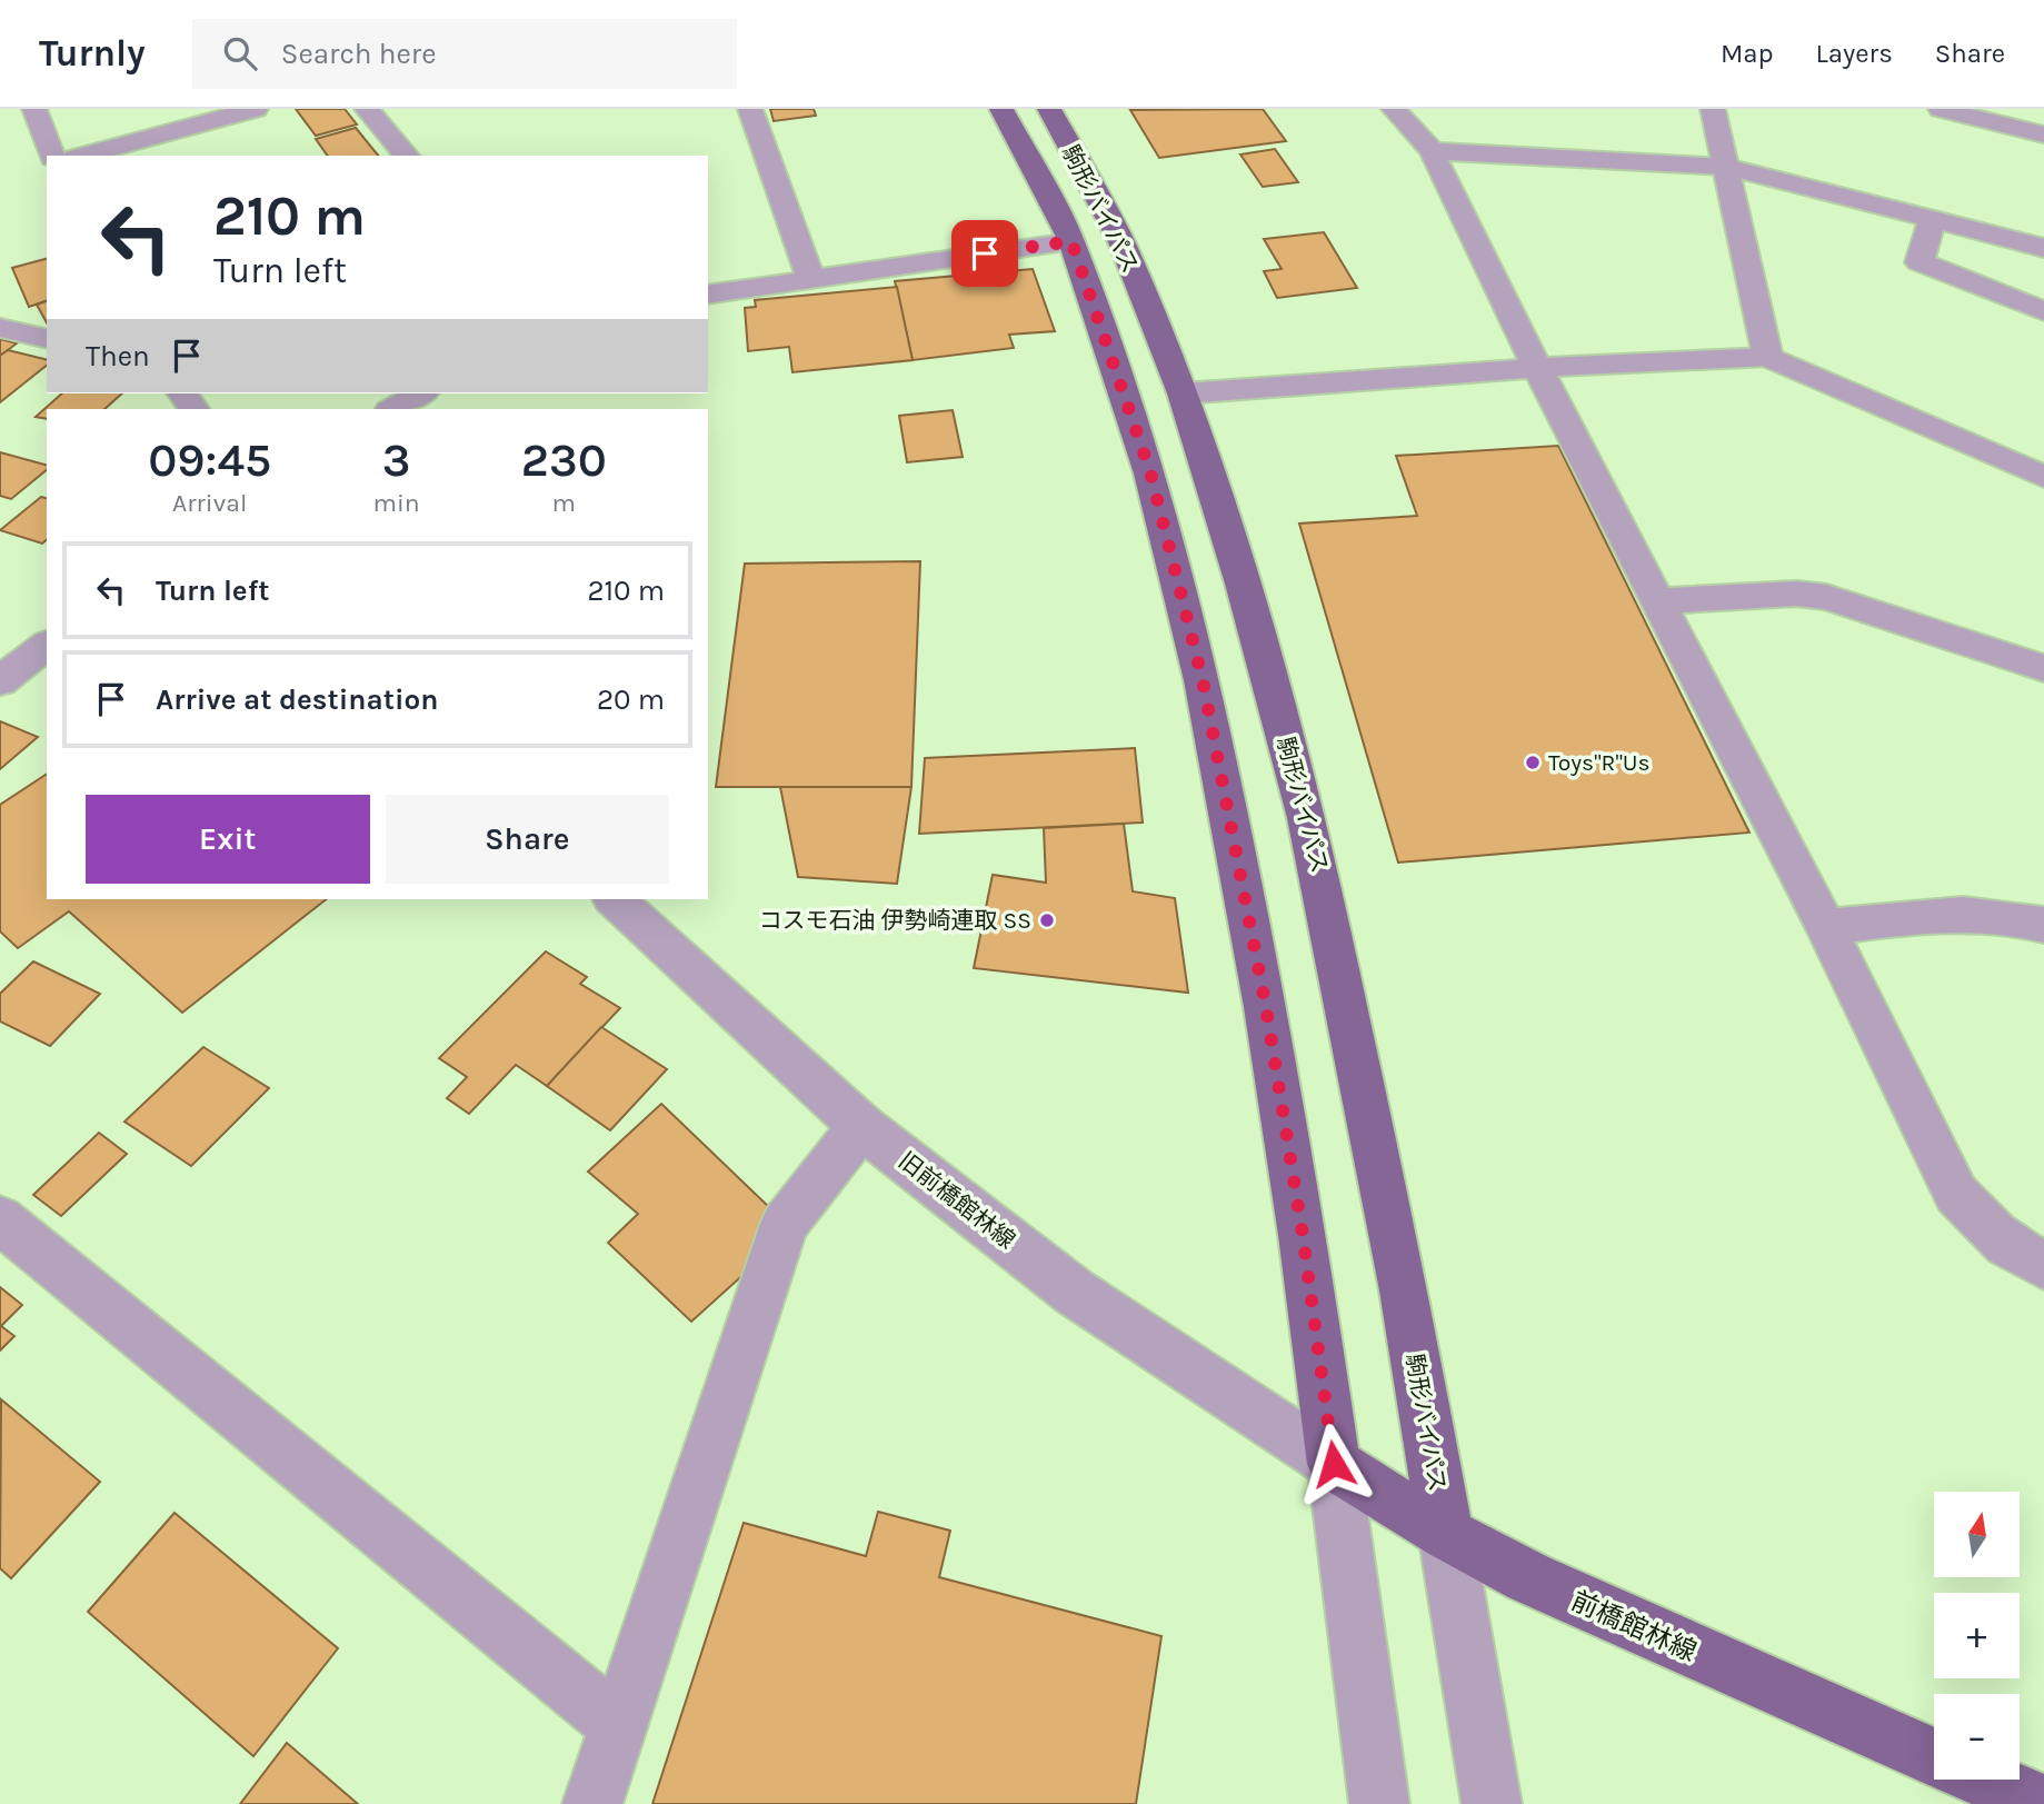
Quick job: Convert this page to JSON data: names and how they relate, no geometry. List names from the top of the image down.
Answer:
{
  "streets": {
    "main road": ["駒形バイパス", "前橋館林線"],
    "street": ["旧前橋館林線"]
  },
  "crossings": [
    ["駒形バイパス", "旧前橋館林線"],
    ["駒形バイパス", "前橋館林線"],
    ["旧前橋館林線", "前橋館林線"]
  ],
  "places": ["Toys\"R\"Us", "コスモ石油 伊勢崎連取 SS"],
  "north": "top",
  "page": {
    "header": "Turnly",
    "search": "Search here",
    "nav": ["Map", "Layers", "Share"],
    "turn": ["210 m", "Turn left"],
    "then": "Then",
    "eta": [
      "09:45",
      "Arrival",
      "3",
      "min",
      "230",
      "m"
    ],
    "list": [
      {
        "name": "Turn left",
        "value": "210 m"
      },
      {
        "name": "Arrive at destination",
        "value": "20 m"
      }
    ],
    "buttons": ["Exit", "Share"],
    "map_buttons": ["+", "−"]
  }
}
